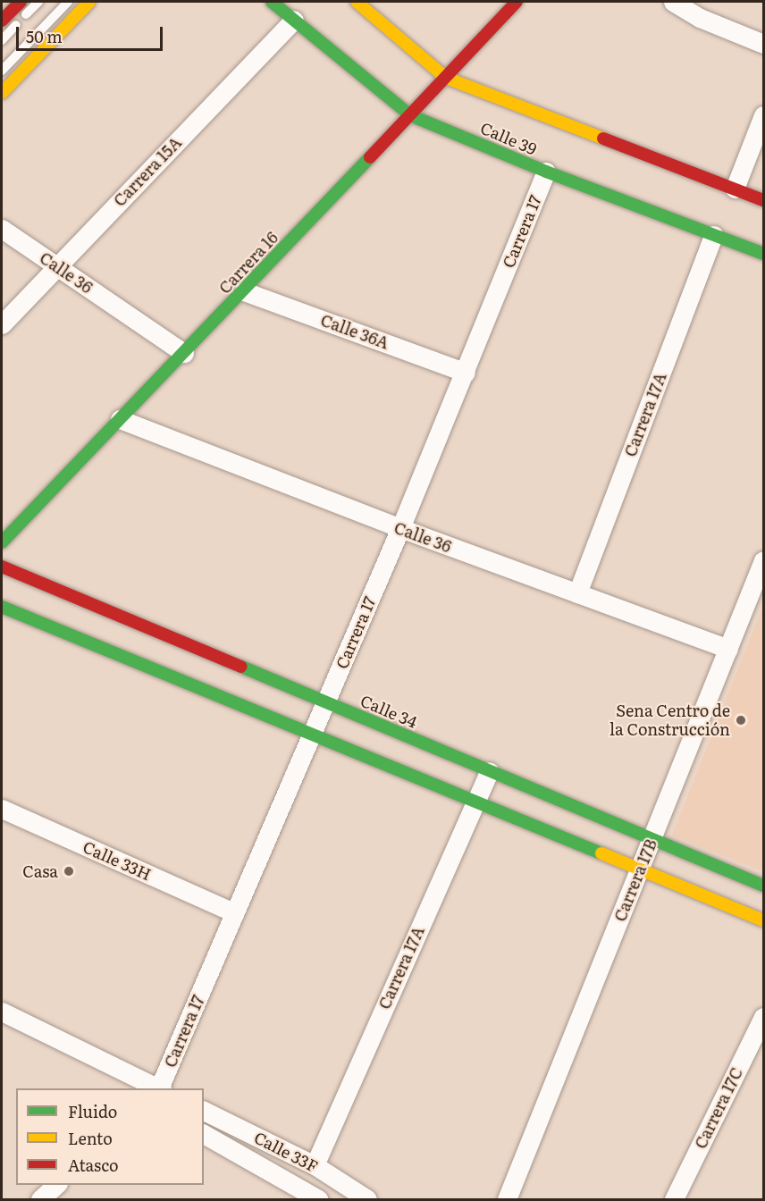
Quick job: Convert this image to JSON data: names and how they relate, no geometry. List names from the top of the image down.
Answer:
{
  "streets": {
    "street": [
      "Calle 39",
      "Carrera 15A",
      "Carrera 17",
      "Carrera 16",
      "Calle 36",
      "Calle 36A",
      "Carrera 17A",
      "Calle 34",
      "Calle 33H",
      "Carrera 17B",
      "Carrera 17C",
      "Calle 33F"
    ]
  },
  "crossings": [
    ["Calle 39", "Carrera 15A"],
    ["Calle 39", "Carrera 17"],
    ["Calle 39", "Carrera 16"],
    ["Calle 39", "Carrera 17A"],
    ["Carrera 15A", "Calle 36"],
    ["Carrera 17", "Calle 36"],
    ["Carrera 17", "Calle 36A"],
    ["Carrera 17", "Calle 34"],
    ["Carrera 17", "Calle 33H"],
    ["Carrera 16", "Calle 36"],
    ["Carrera 16", "Calle 36A"],
    ["Calle 36", "Carrera 17A"],
    ["Calle 36", "Carrera 17B"],
    ["Carrera 17A", "Calle 34"],
    ["Carrera 17A", "Calle 33F"],
    ["Calle 34", "Carrera 17B"]
  ],
  "places": ["Sena Centro de la Construcción", "Casa"],
  "legend": ["Fluido", "Lento", "Atasco"],
  "scale_bar": "50 m"
}
